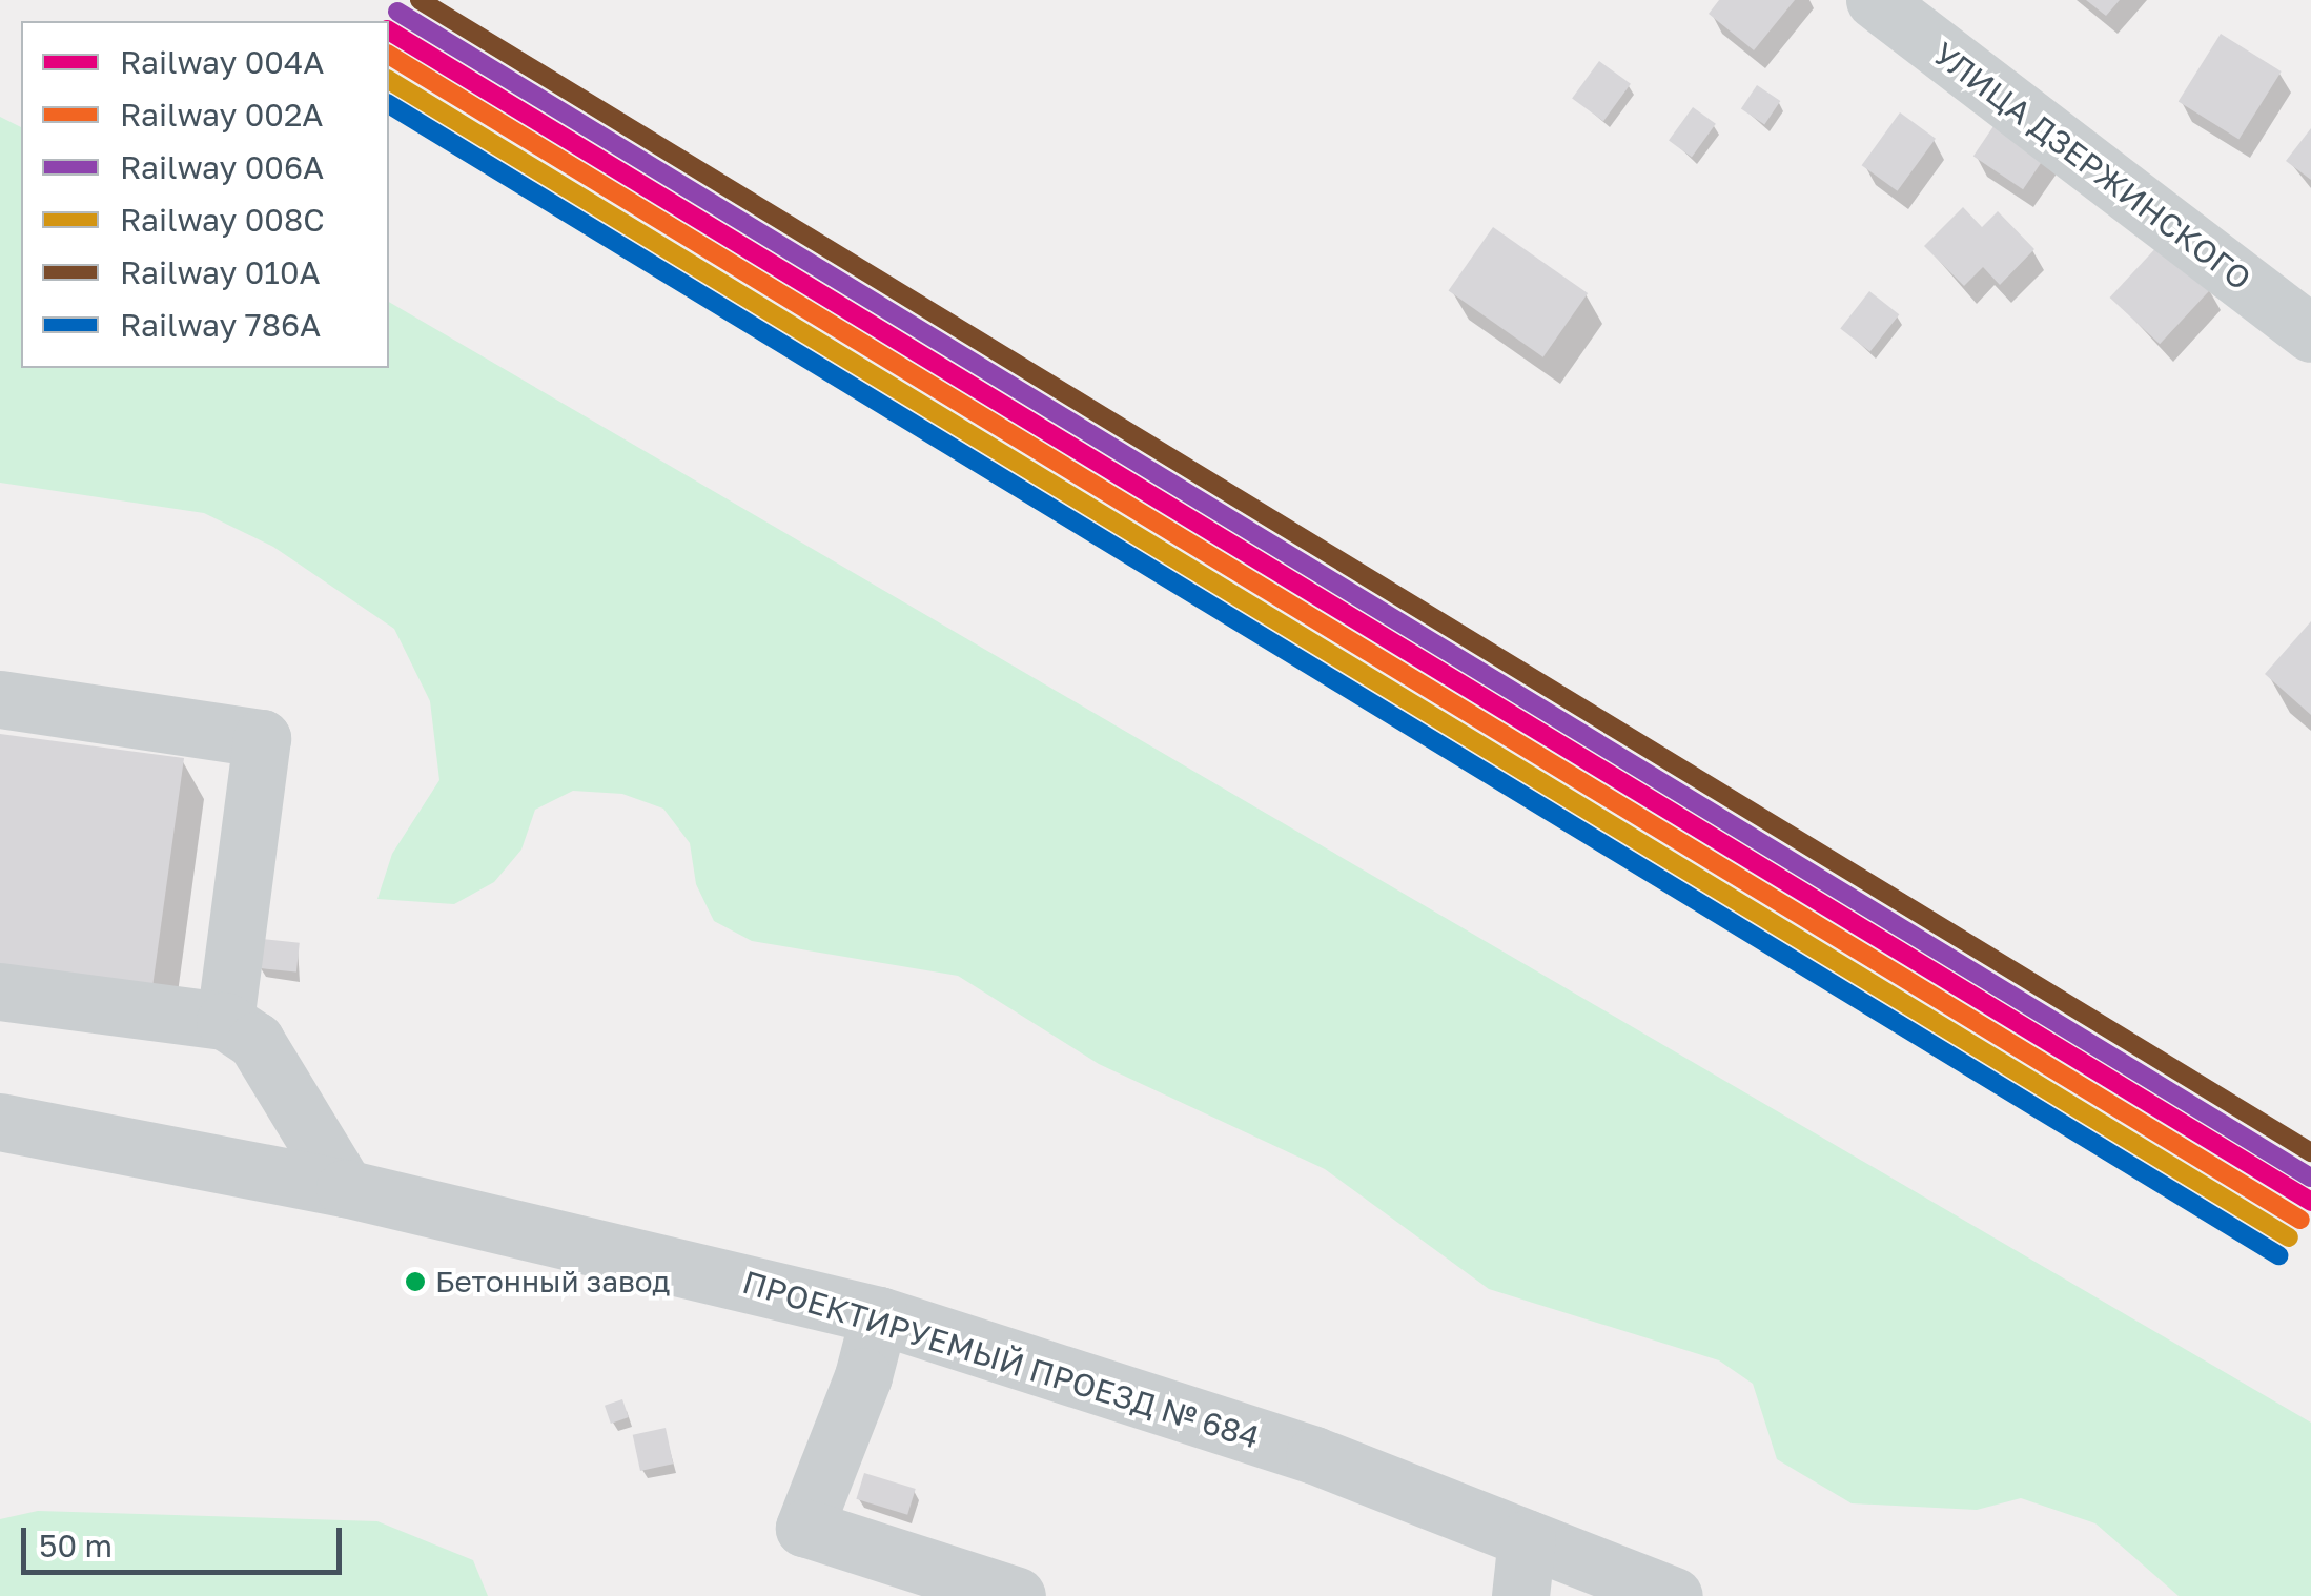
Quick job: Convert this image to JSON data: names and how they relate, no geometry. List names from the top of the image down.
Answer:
{
  "streets": {
    "street": ["УЛИЦА ДЗЕРЖИНСКОГО", "ПРОЕКТИРУЕМЫЙ ПРОЕЗД № 684"]
  },
  "places": ["Бетонный завод"],
  "lines": [
    "rail line 010А",
    "rail line 006А",
    "rail line 004А",
    "rail line 002А",
    "rail line 008С",
    "rail line 786А"
  ],
  "legend": [
    "Railway 004А",
    "Railway 002А",
    "Railway 006А",
    "Railway 008С",
    "Railway 010А",
    "Railway 786А"
  ],
  "scale_bar": "50 m"
}
